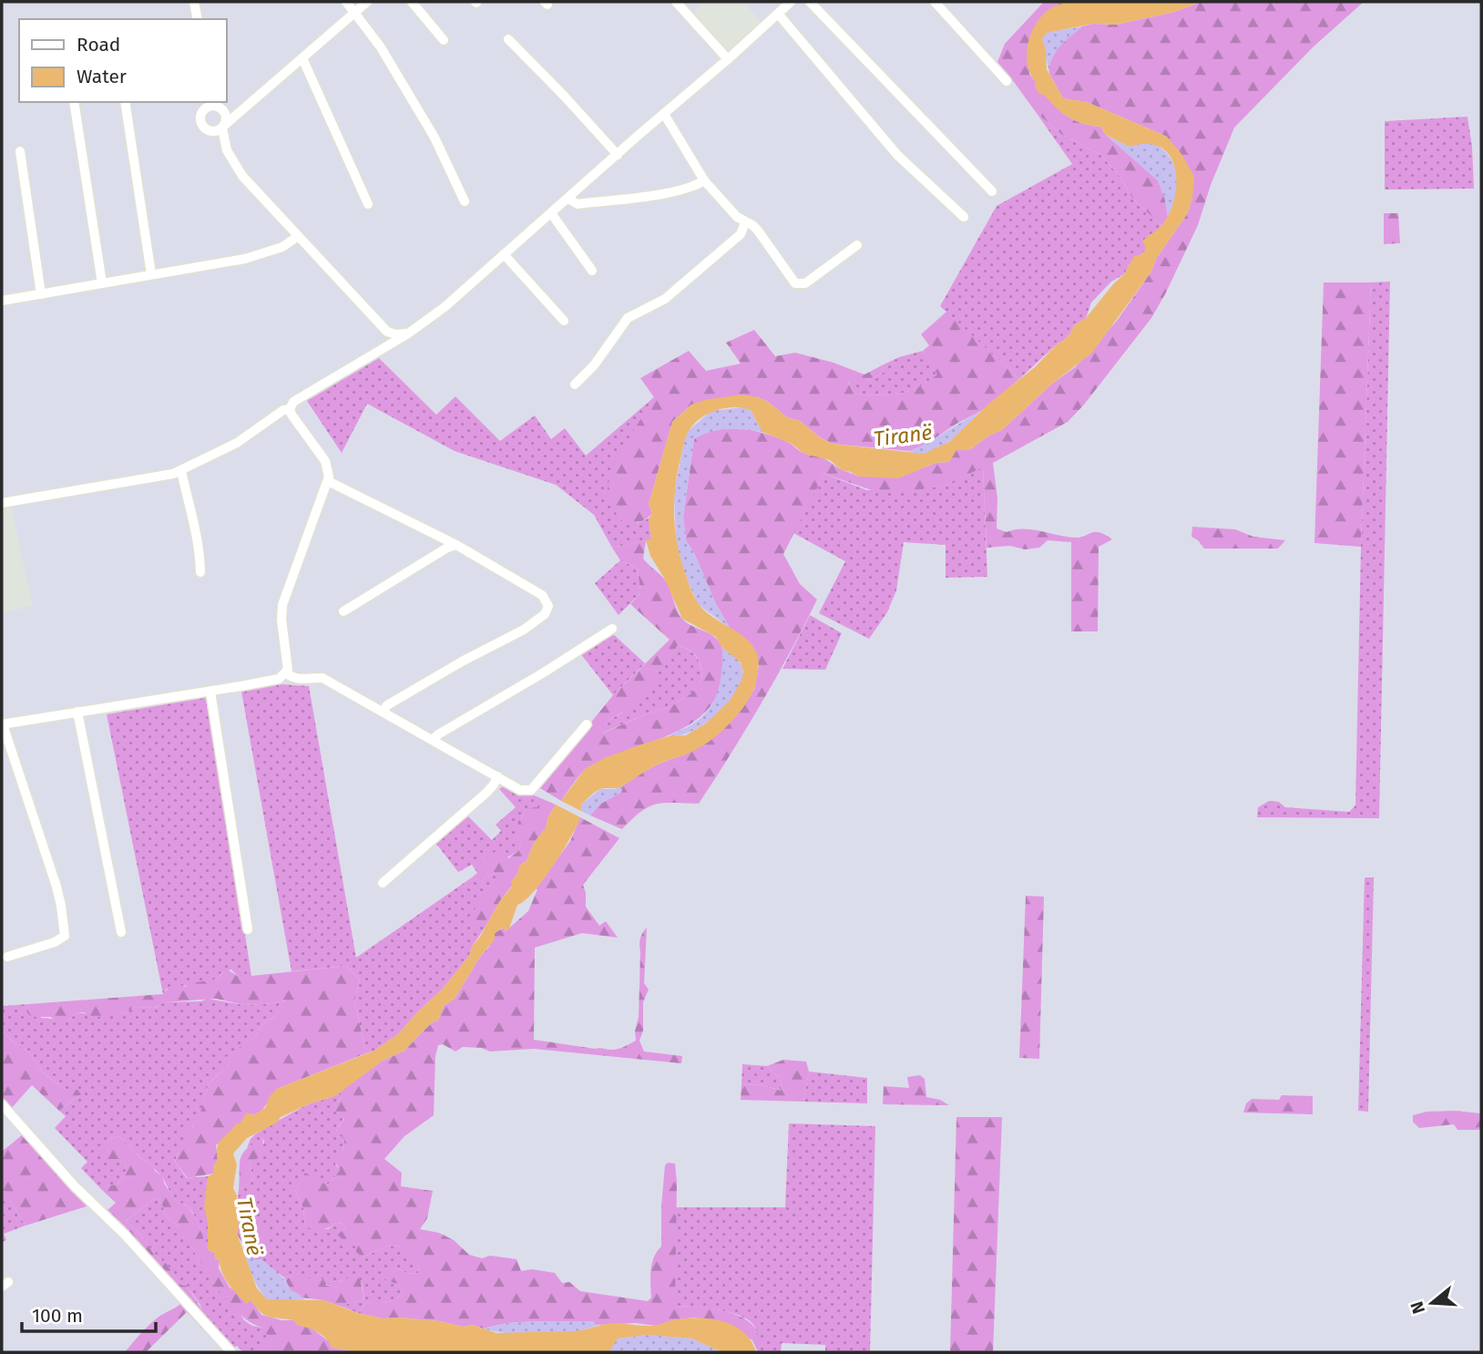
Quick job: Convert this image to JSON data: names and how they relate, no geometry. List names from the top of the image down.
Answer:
{
  "water": ["Tiranë"],
  "legend": ["Road", "Water"],
  "scale_bar": "100 m",
  "north": "left"
}
